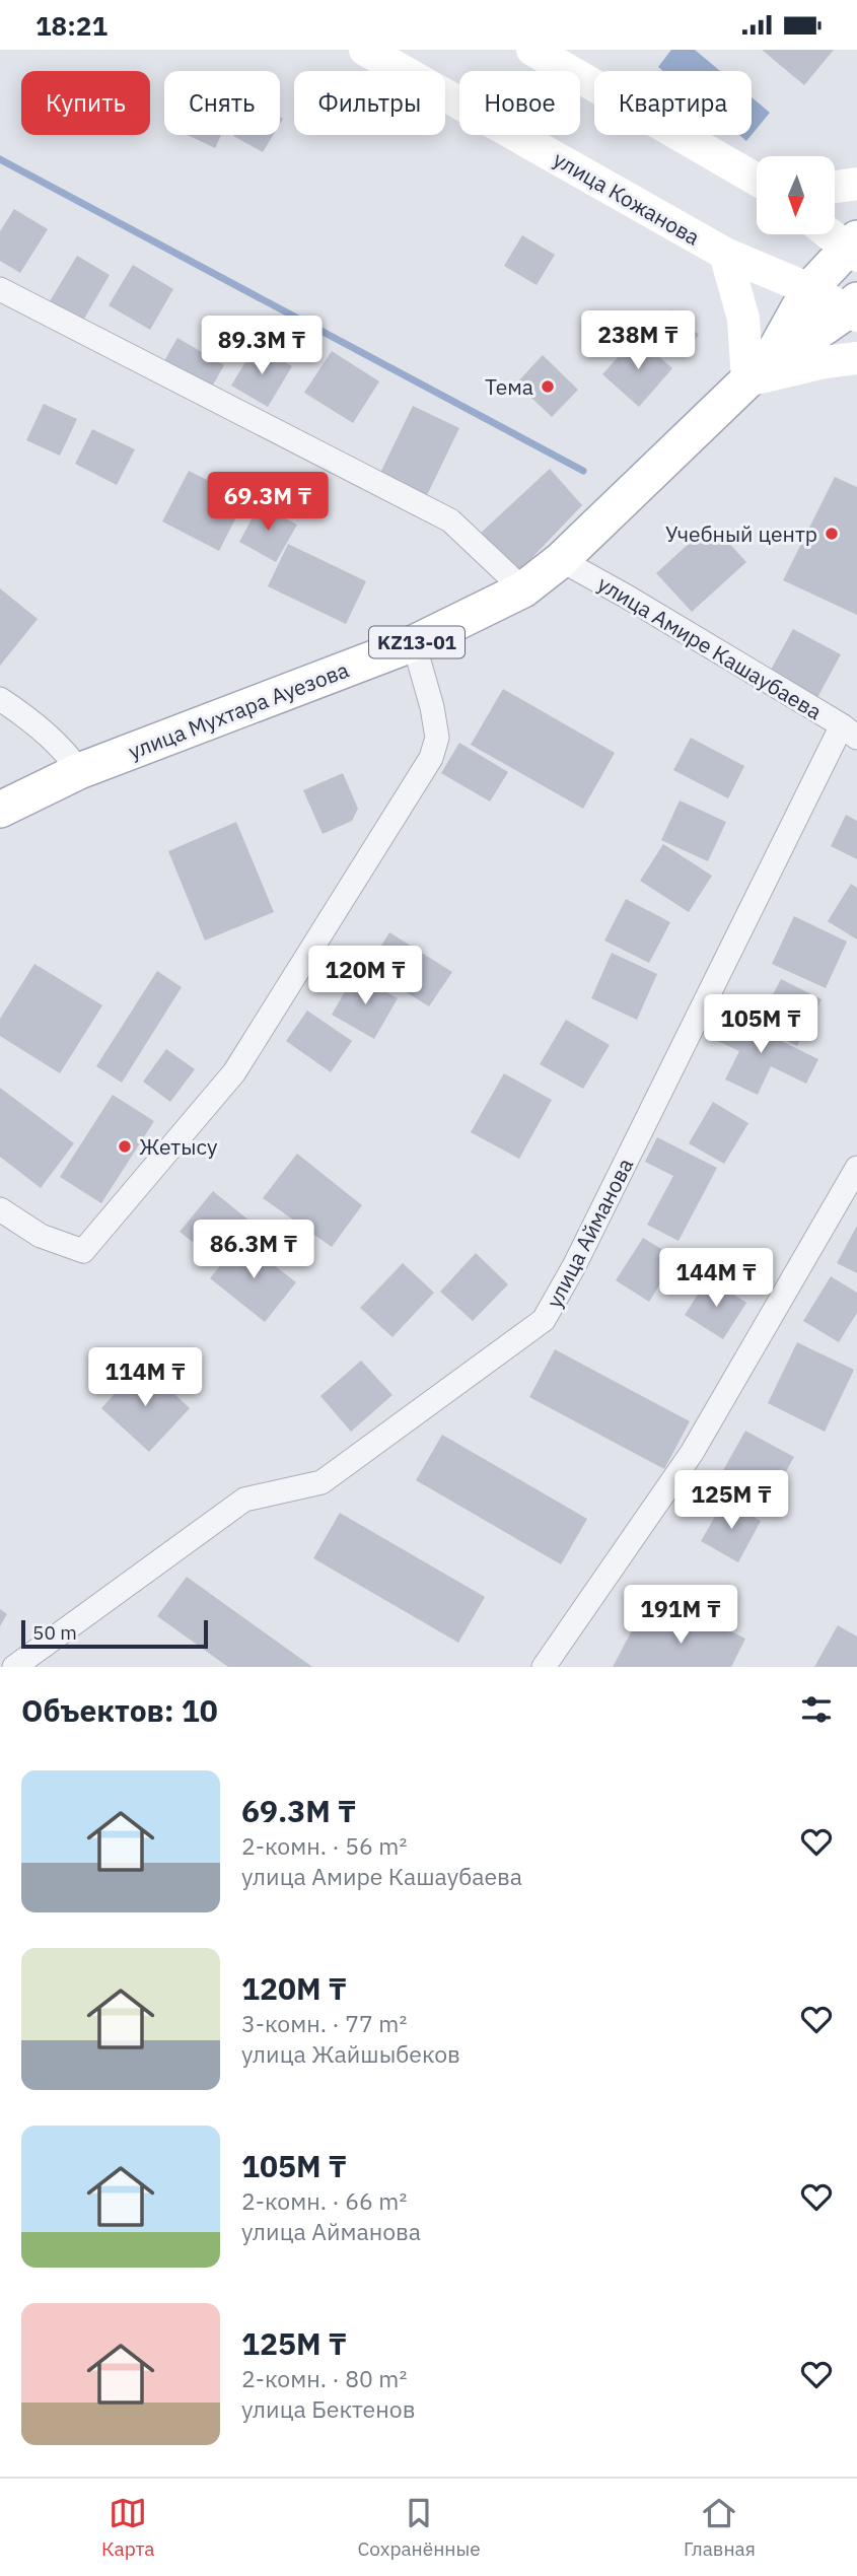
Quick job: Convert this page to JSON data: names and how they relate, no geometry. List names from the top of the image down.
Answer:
{
  "streets": {
    "main road": ["KZ13-01", "улица Мухтара Ауезова"],
    "street": ["улица Кожанова", "улица Амире Кашаубаева", "улица Айманова"]
  },
  "crossings": [
    ["улица Кожанова", "улица Мухтара Ауезова"],
    ["улица Амире Кашаубаева", "улица Мухтара Ауезова"],
    ["улица Амире Кашаубаева", "улица Айманова"]
  ],
  "places": ["Тема", "Учебный центр", "Жетысу"],
  "scale_bar": "50 m",
  "north": "bottom",
  "page": {
    "status": "18:21",
    "chip": [
      "Купить",
      "Снять",
      "Фильтры",
      "Новое",
      "Квартира"
    ],
    "price": [
      "238M ₸",
      "89.3M ₸",
      "69.3M ₸",
      "120M ₸",
      "105M ₸",
      "86.3M ₸",
      "144M ₸",
      "114M ₸",
      "125M ₸",
      "191M ₸"
    ],
    "scale": "50 m",
    "heading": "Объектов: 10",
    "list": [
      {
        "name": "69.3M ₸",
        "note": "2-комн. · 56 m² · улица Амире Кашаубаева"
      },
      {
        "name": "120M ₸",
        "note": "3-комн. · 77 m² · улица Жайшыбеков"
      },
      {
        "name": "105M ₸",
        "note": "2-комн. · 66 m² · улица Айманова"
      },
      {
        "name": "125M ₸",
        "note": "2-комн. · 80 m² · улица Бектенов"
      }
    ],
    "tabs": ["Карта", "Сохранённые", "Главная"]
  }
}
